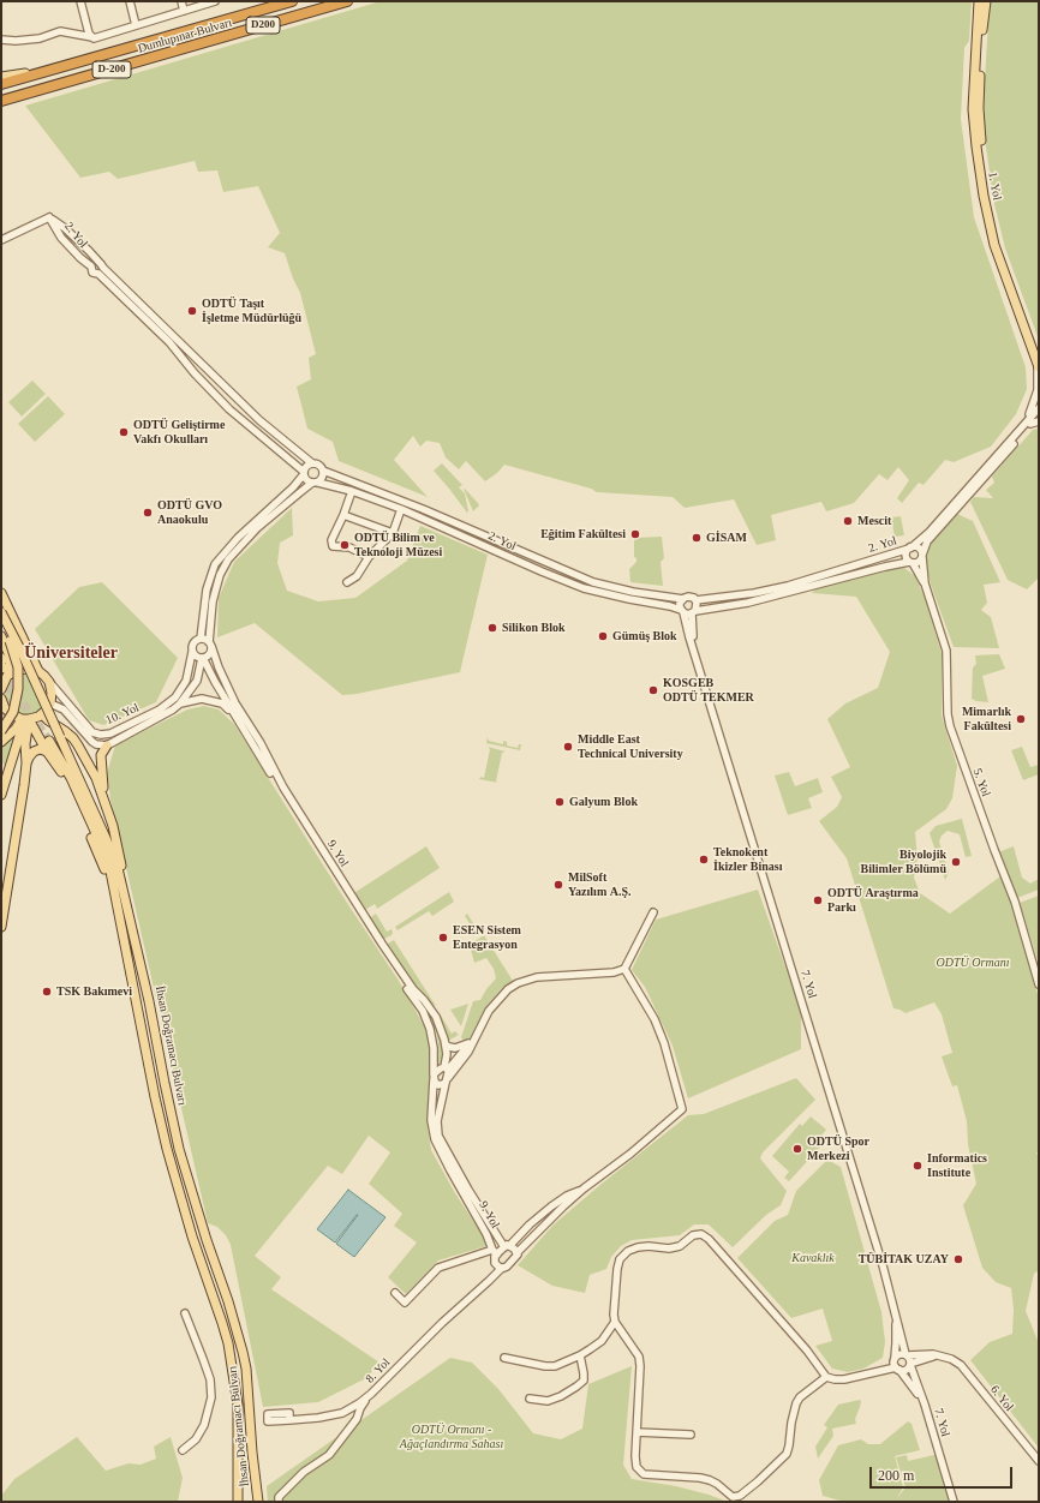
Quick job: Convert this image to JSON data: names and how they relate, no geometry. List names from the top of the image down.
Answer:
{
  "streets": {
    "highway": ["D200", "Dumlupınar Bulvarı", "D-200"],
    "main road": ["1. Yol", "İhsan Doğramacı Bulvarı"],
    "street": [
      "2. Yol",
      "10. Yol",
      "5. Yol",
      "9. Yol",
      "7. Yol",
      "8. Yol",
      "6. Yol"
    ]
  },
  "crossings": [
    ["2. Yol", "10. Yol"],
    ["2. Yol", "5. Yol"],
    ["2. Yol", "7. Yol"],
    ["10. Yol", "9. Yol"],
    ["9. Yol", "8. Yol"],
    ["7. Yol", "6. Yol"]
  ],
  "districts": ["Üniversiteler"],
  "parks": ["ODTÜ Ormanı", "Kavaklık", "ODTÜ Ormanı - Ağaçlandırma Sahası"],
  "places": [
    "ODTÜ Taşıt İşletme Müdürlüğü",
    "ODTÜ Geliştirme Vakfı Okulları",
    "ODTÜ GVO Anaokulu",
    "Mescit",
    "Eğitim Fakültesi",
    "GİSAM",
    "ODTÜ Bilim ve Teknoloji Müzesi",
    "Silikon Blok",
    "Gümüş Blok",
    "KOSGEB ODTÜ TEKMER",
    "Mimarlık Fakültesi",
    "Middle East Technical University",
    "Galyum Blok",
    "Teknokent İkizler Binası",
    "Biyolojik Bilimler Bölümü",
    "MilSoft Yazılım A.Ş.",
    "ODTÜ Araştırma Parkı",
    "ESEN Sistem Entegrasyon",
    "TSK Bakımevi",
    "ODTÜ Spor Merkezi",
    "Informatics Institute",
    "TÜBİTAK UZAY"
  ],
  "scale_bar": "200 m"
}
